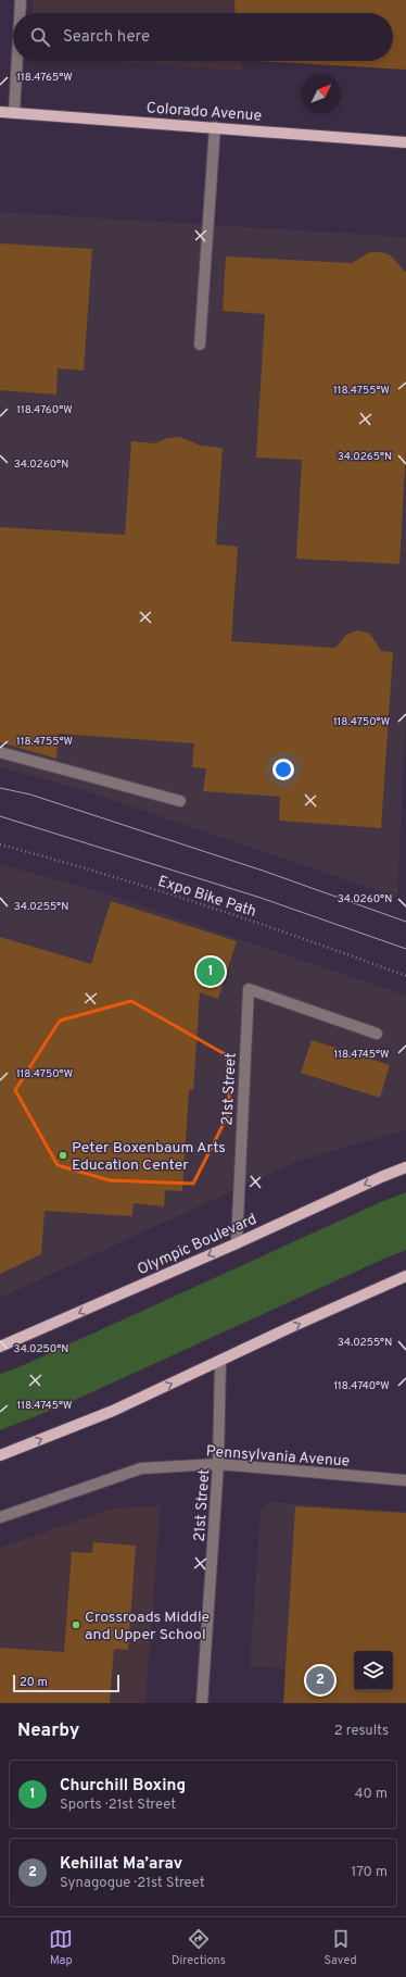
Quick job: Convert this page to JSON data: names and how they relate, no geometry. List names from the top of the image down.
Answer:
{
  "streets": {
    "main road": ["Colorado Avenue", "Olympic Boulevard"],
    "street": ["21st Street", "Pennsylvania Avenue"],
    "path": ["Expo Bike Path"]
  },
  "crossings": [
    ["21st Street", "Olympic Boulevard"],
    ["21st Street", "Pennsylvania Avenue"]
  ],
  "one_way": ["Olympic Boulevard"],
  "places": ["Peter Boxenbaum Arts Education Center", "Crossroads Middle and Upper School"],
  "scale_bar": "20 m",
  "north": "top right",
  "page": {
    "search": "Search here",
    "pins": ["1", "2"],
    "scale": "20 m",
    "heading": ["Nearby", "2 results"],
    "list": [
      {
        "mark": "1",
        "name": "Churchill Boxing",
        "note": "Sports · 21st Street",
        "value": "40 m"
      },
      {
        "mark": "2",
        "name": "Kehillat Ma’arav",
        "note": "Synagogue · 21st Street",
        "value": "170 m"
      }
    ],
    "nav": ["Map", "Directions", "Saved"]
  },
  "coordinates": [
    "118.4765°W",
    "118.4755°W",
    "118.4760°W",
    "34.0265°N",
    "34.0260°N",
    "118.4750°W",
    "34.0255°N",
    "118.4745°W",
    "34.0250°N",
    "118.4740°W"
  ]
}
